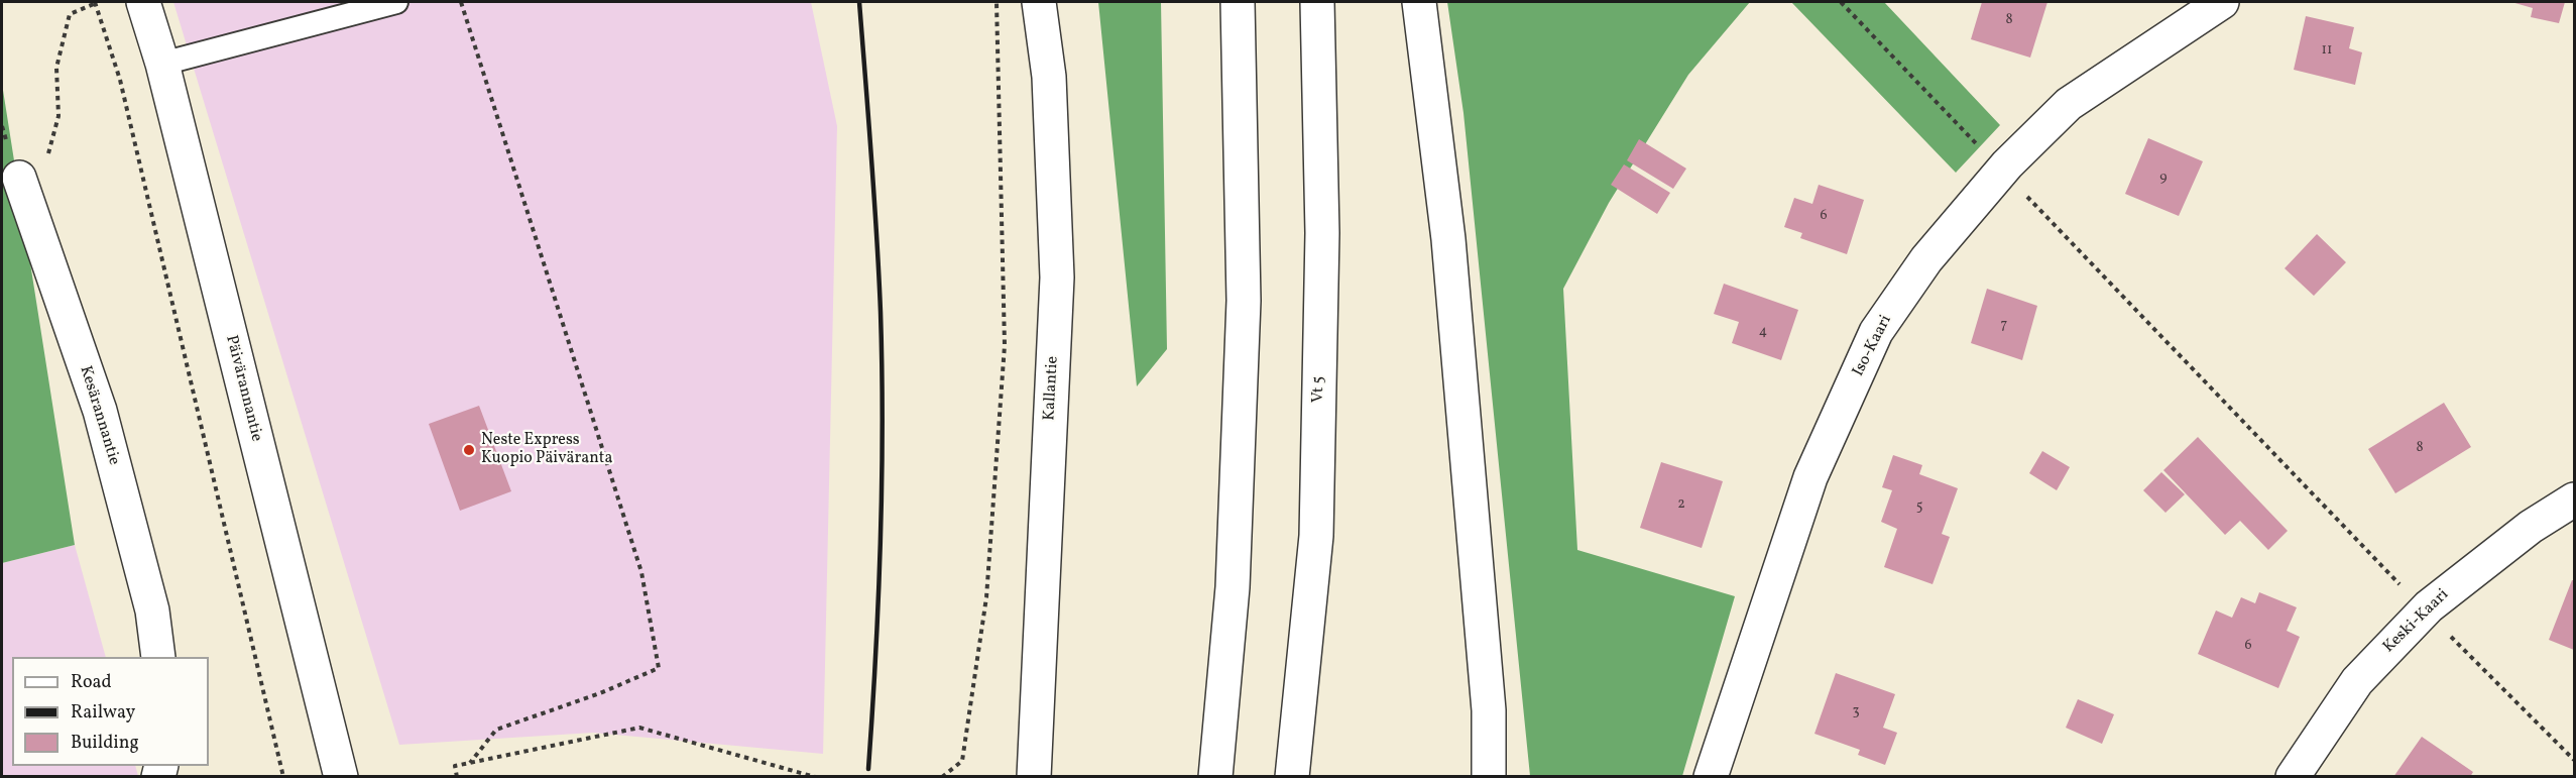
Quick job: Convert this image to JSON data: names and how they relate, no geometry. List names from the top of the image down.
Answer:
{
  "streets": {
    "main road": [
      "Iso-Kaari",
      "Päivärannantie",
      "Kallantie",
      "Vt 5",
      "Kesärannantie",
      "Keski-Kaari"
    ]
  },
  "places": ["Neste Express Kuopio Päiväranta"],
  "house_numbers": [
    "8",
    "11",
    "9",
    "6",
    "7",
    "4",
    "8",
    "2",
    "5",
    "6",
    "3"
  ],
  "legend": ["Road", "Railway", "Building"]
}
